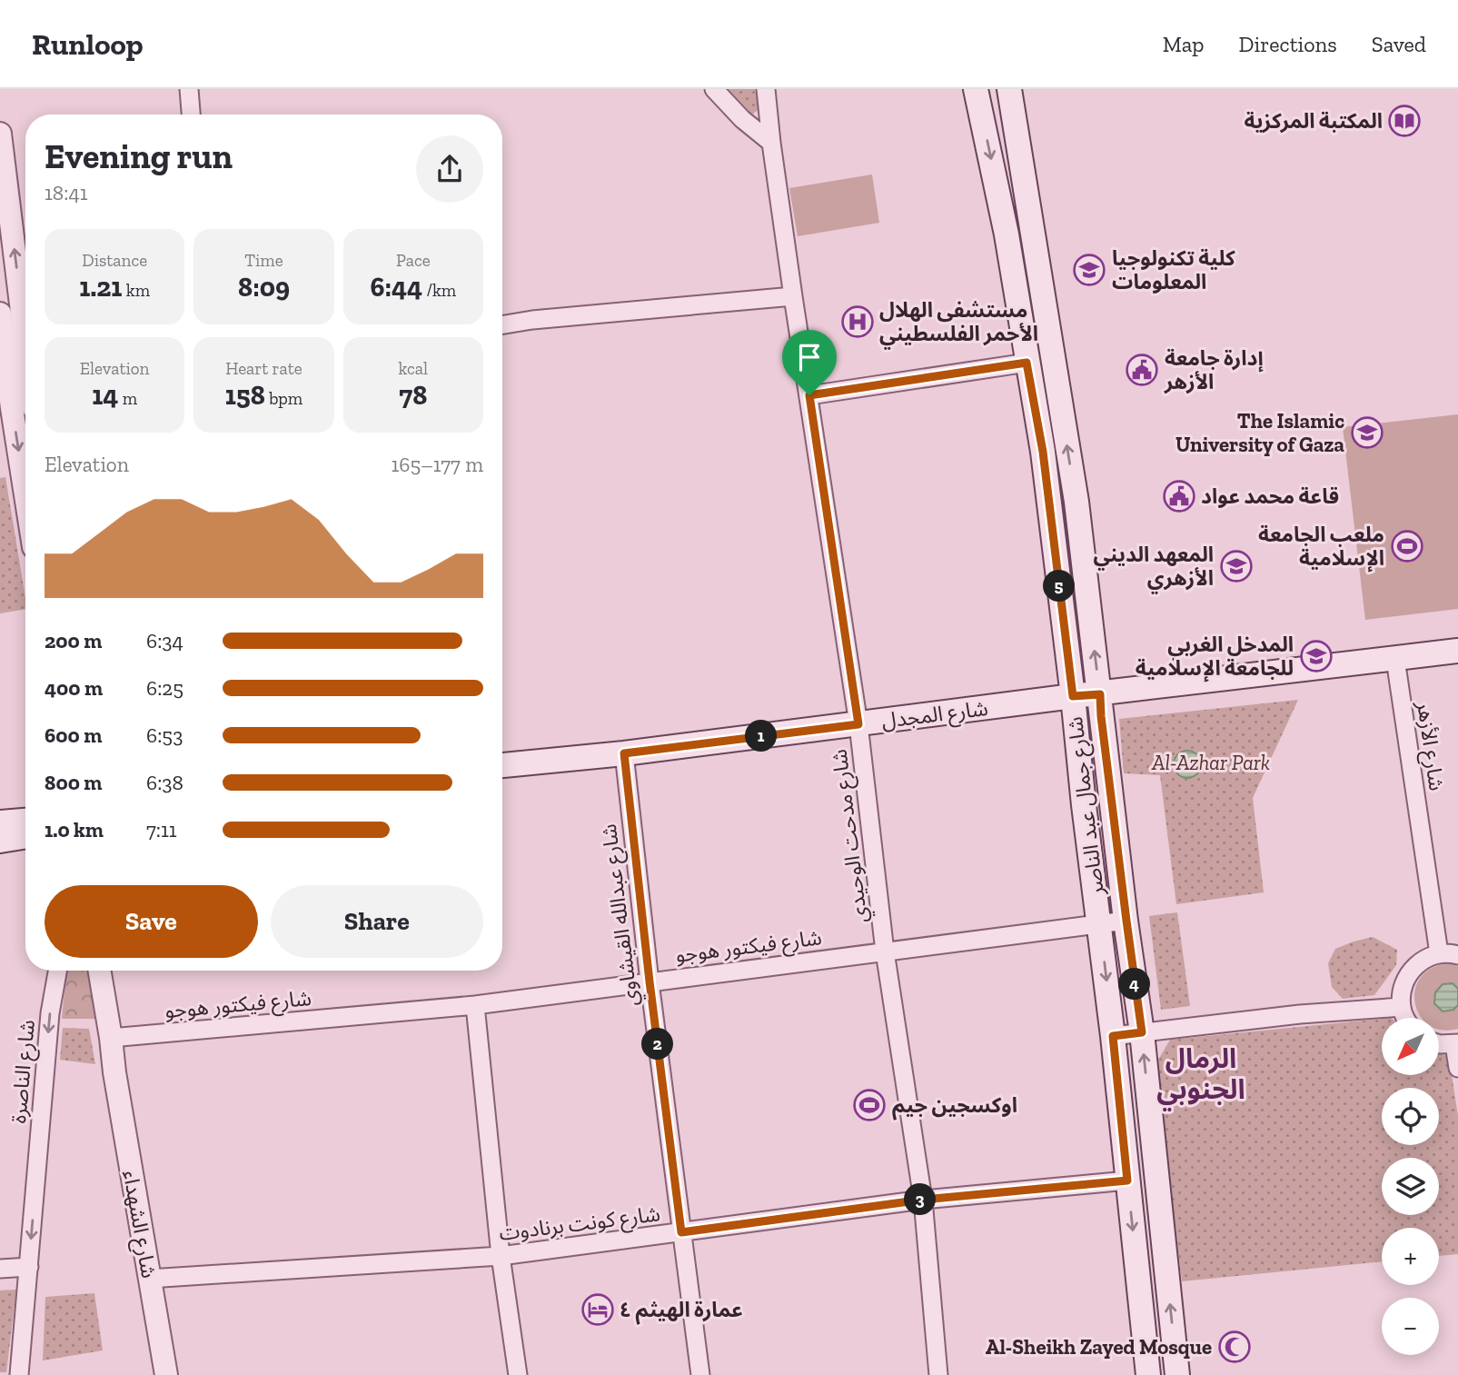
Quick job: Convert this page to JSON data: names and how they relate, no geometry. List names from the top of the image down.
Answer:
{
  "streets": {
    "main road": ["شارع المجدل", "شارع جمال عبد الناصر"],
    "street": [
      "شارع الأزهر",
      "شارع مدحت الوحيدي",
      "شارع عبدالله القيشاوي",
      "شارع فيكتور هوجو",
      "شارع الناصرة",
      "شارع كونت برنادوت",
      "شارع الشهداء"
    ]
  },
  "crossings": [
    ["شارع المجدل", "شارع الأزهر"],
    ["شارع المجدل", "شارع جمال عبد الناصر"],
    ["شارع المجدل", "شارع مدحت الوحيدي"],
    ["شارع المجدل", "شارع عبدالله القيشاوي"],
    ["شارع جمال عبد الناصر", "شارع فيكتور هوجو"],
    ["شارع جمال عبد الناصر", "شارع كونت برنادوت"],
    ["شارع مدحت الوحيدي", "شارع فيكتور هوجو"],
    ["شارع مدحت الوحيدي", "شارع كونت برنادوت"],
    ["شارع عبدالله القيشاوي", "شارع فيكتور هوجو"],
    ["شارع عبدالله القيشاوي", "شارع كونت برنادوت"],
    ["شارع فيكتور هوجو", "شارع الشهداء"],
    ["شارع كونت برنادوت", "شارع الشهداء"]
  ],
  "one_way": ["شارع الناصرة"],
  "districts": ["الرمال الجنوبي"],
  "parks": ["Al-Azhar Park"],
  "places": {
    "library": ["المكتبة المركزية"],
    "school or university": [
      "كلية تكنولوجيا المعلومات",
      "The Islamic University of Gaza",
      "المعهد الديني الأزهري",
      "المدخل الغربي للجامعة الإسلامية"
    ],
    "hospital": ["مستشفى الهلال الأحمر الفلسطيني"],
    "public building": ["إدارة جامعة الأزهر", "قاعة محمد عواد"],
    "sports": ["ملعب الجامعة الإسلامية", "اوكسجين جيم"],
    "hotel": ["عمارة الهيثم ٤"],
    "mosque": ["Al-Sheikh Zayed Mosque"]
  },
  "north": "bottom left",
  "page": {
    "header": "Runloop",
    "nav": ["Map", "Directions", "Saved"],
    "heading": ["Evening run", "18:41"],
    "stats": [
      ["Distance", "1.21 km"],
      ["Time", "8:09"],
      ["Pace", "6:44 /km"],
      ["Elevation", "14 m"],
      ["Heart rate", "158 bpm"],
      ["kcal", "78"]
    ],
    "chart": ["Elevation", "165–177 m"],
    "pins": [
      "5",
      "1",
      "4",
      "2",
      "3"
    ],
    "list": [
      {
        "name": "200 m",
        "note": "6:34"
      },
      {
        "name": "400 m",
        "note": "6:25"
      },
      {
        "name": "600 m",
        "note": "6:53"
      },
      {
        "name": "800 m",
        "note": "6:38"
      },
      {
        "name": "1.0 km",
        "note": "7:11"
      }
    ],
    "buttons": ["Save", "Share"],
    "map_buttons": ["+", "−"]
  }
}
